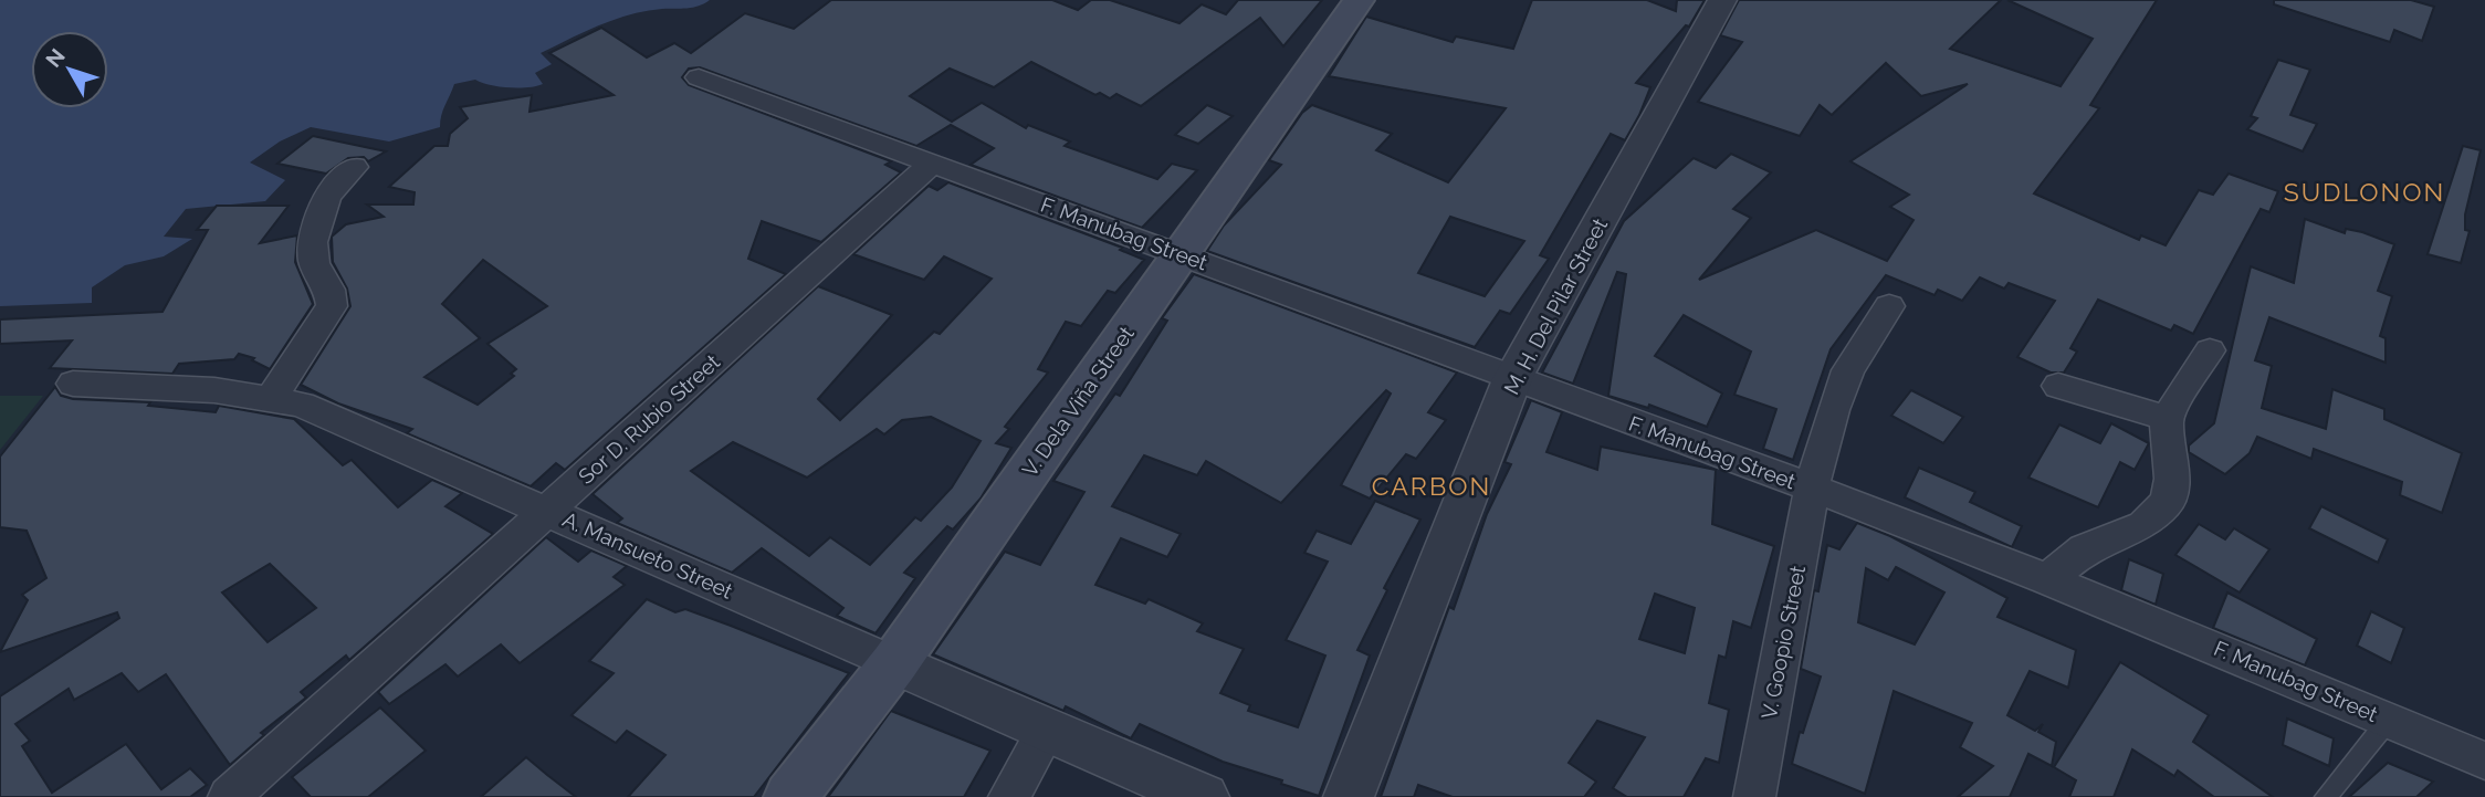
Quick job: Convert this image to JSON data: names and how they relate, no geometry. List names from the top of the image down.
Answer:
{
  "streets": {
    "main road": ["V. Dela Viña Street"],
    "street": [
      "F. Manubag Street",
      "M. H. Del Pilar Street",
      "Sor D. Rubio Street",
      "A. Mansueto Street",
      "V. Goopio Street"
    ]
  },
  "crossings": [
    ["F. Manubag Street", "M. H. Del Pilar Street"],
    ["F. Manubag Street", "V. Dela Viña Street"],
    ["F. Manubag Street", "Sor D. Rubio Street"],
    ["F. Manubag Street", "V. Goopio Street"],
    ["V. Dela Viña Street", "A. Mansueto Street"],
    ["Sor D. Rubio Street", "A. Mansueto Street"]
  ],
  "districts": ["SUDLONON", "CARBON"],
  "north": "top left"
}
